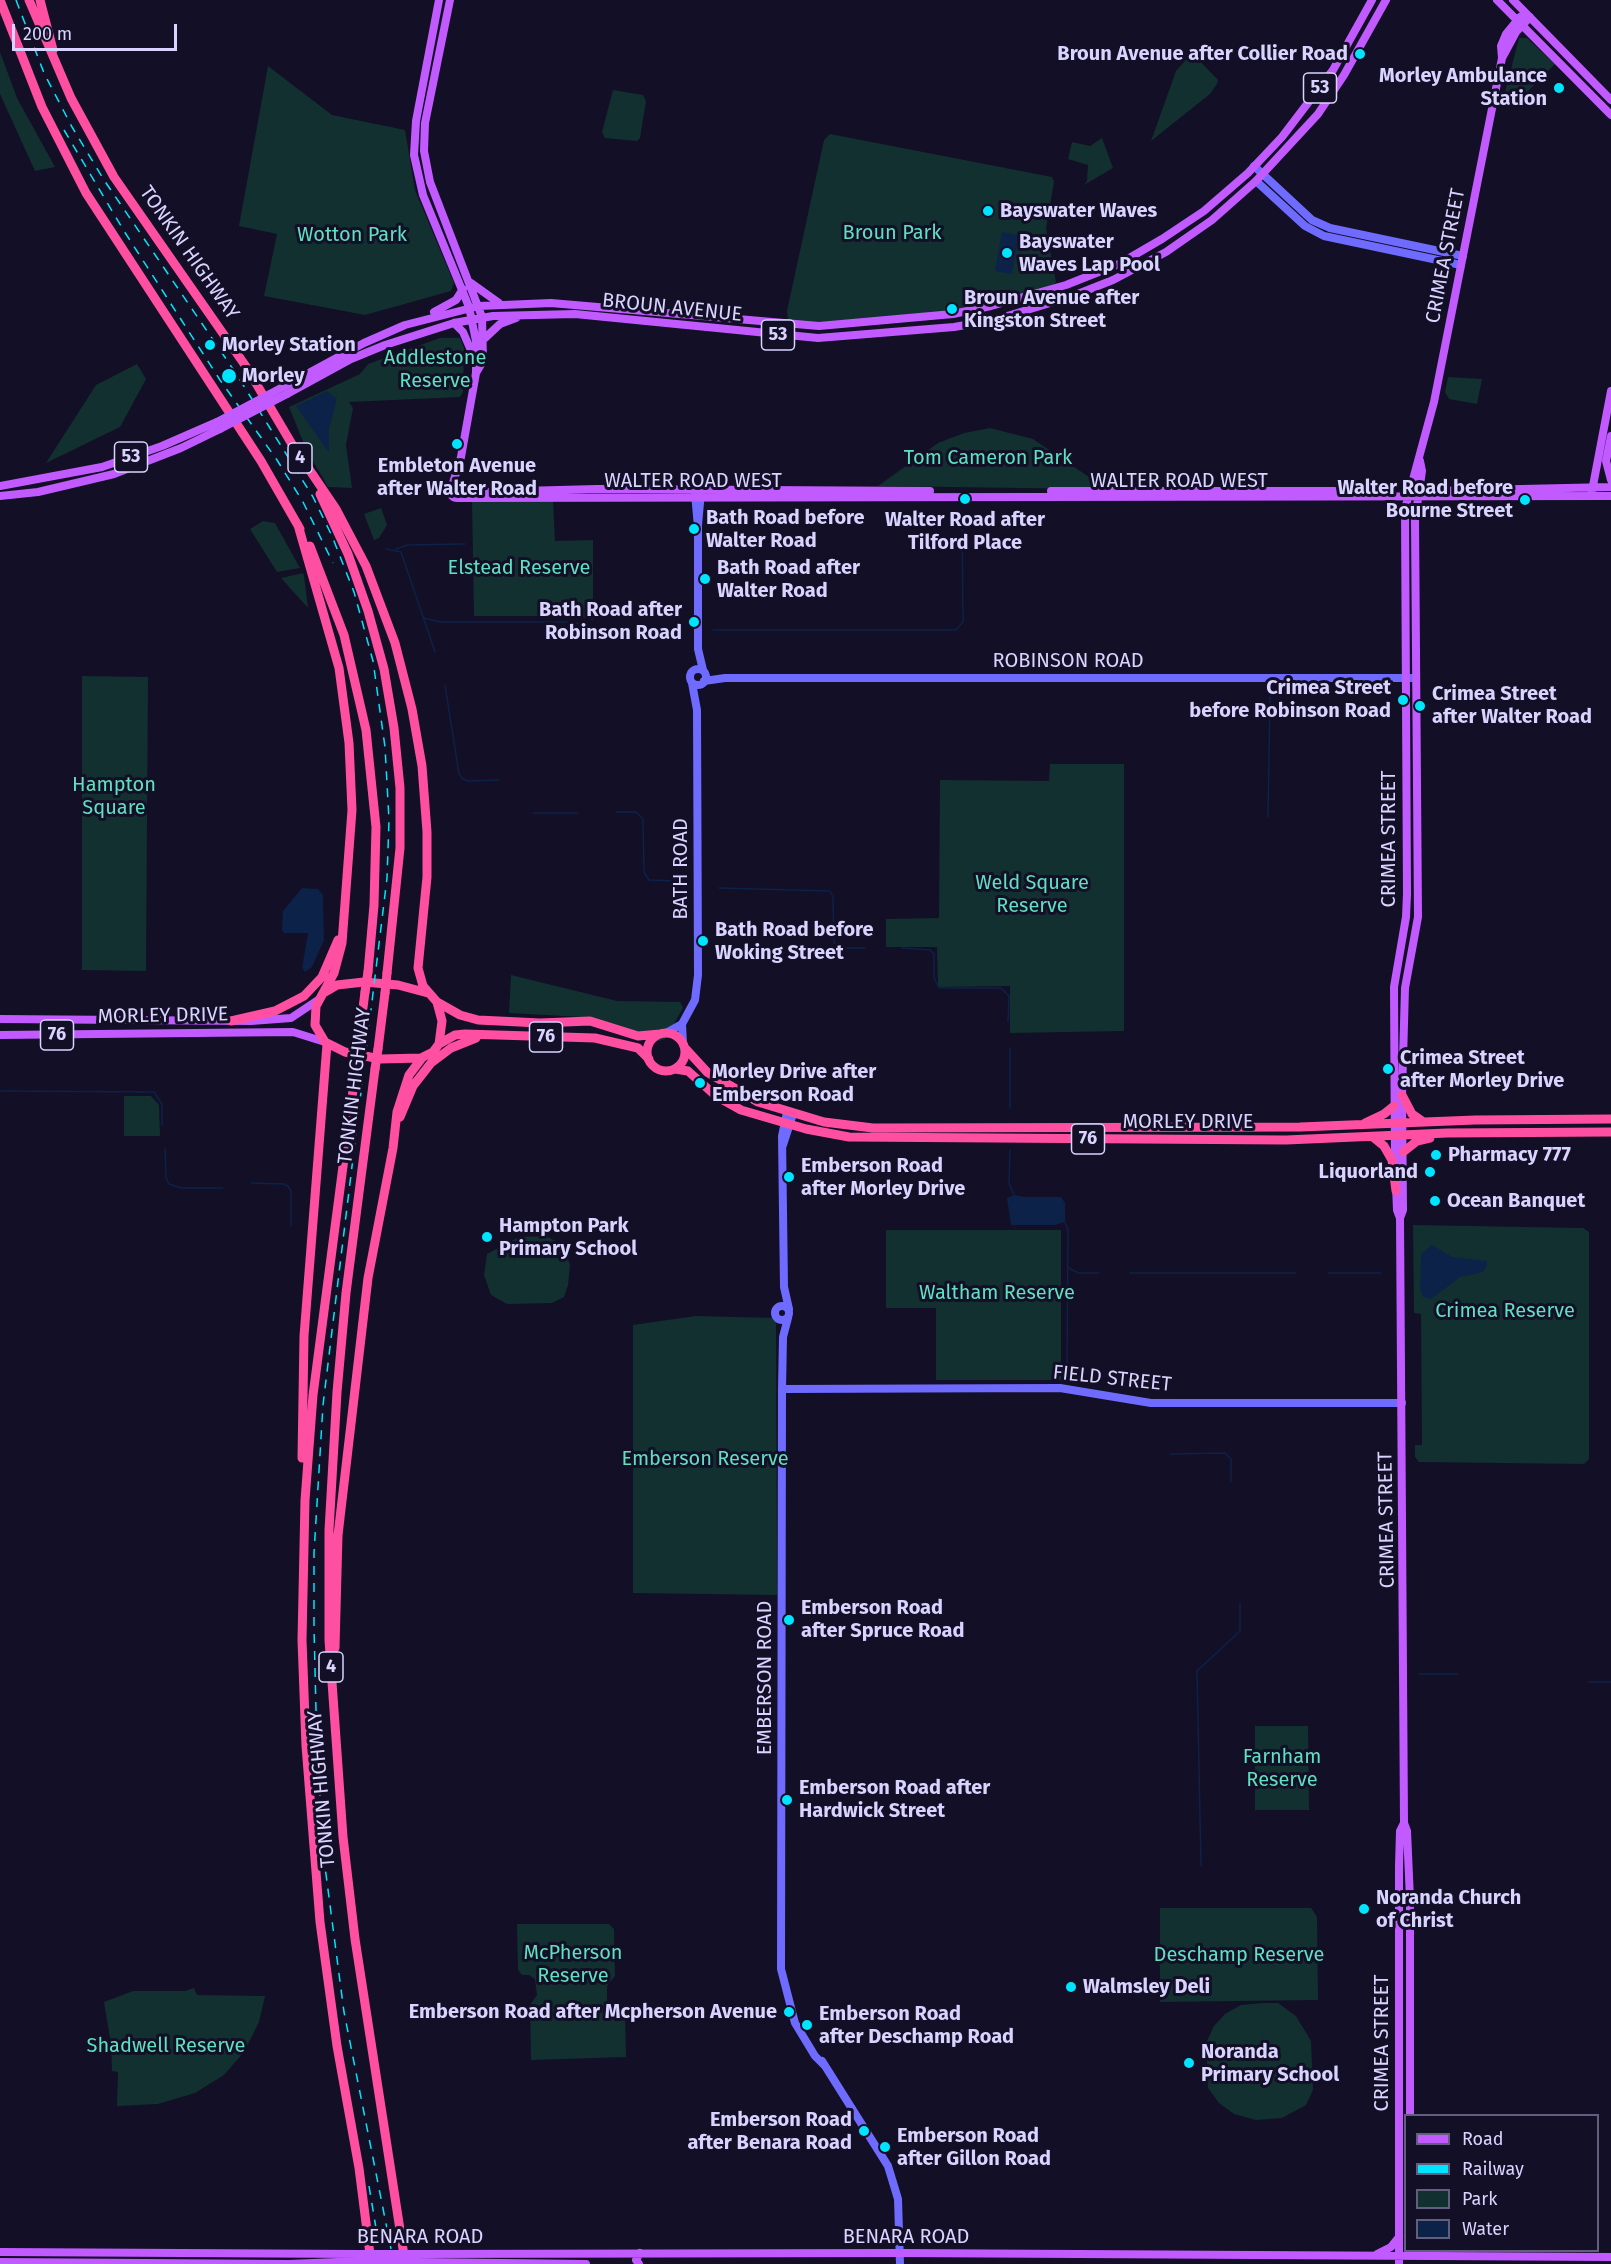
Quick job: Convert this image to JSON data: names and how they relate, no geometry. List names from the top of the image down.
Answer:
{
  "streets": {
    "highway": [
      "TONKIN HIGHWAY",
      "4",
      "MORLEY DRIVE",
      "76"
    ],
    "main road": [
      "53",
      "CRIMEA STREET",
      "BROUN AVENUE",
      "WALTER ROAD WEST",
      "BENARA ROAD"
    ],
    "street": [
      "ROBINSON ROAD",
      "BATH ROAD",
      "FIELD STREET",
      "EMBERSON ROAD"
    ]
  },
  "crossings": [
    ["TONKIN HIGHWAY", "BENARA ROAD"],
    ["CRIMEA STREET", "WALTER ROAD WEST"],
    ["CRIMEA STREET", "ROBINSON ROAD"],
    ["CRIMEA STREET", "MORLEY DRIVE"],
    ["CRIMEA STREET", "FIELD STREET"],
    ["CRIMEA STREET", "BENARA ROAD"],
    ["ROBINSON ROAD", "BATH ROAD"],
    ["BATH ROAD", "MORLEY DRIVE"],
    ["BATH ROAD", "76"],
    ["MORLEY DRIVE", "76"],
    ["MORLEY DRIVE", "EMBERSON ROAD"],
    ["FIELD STREET", "EMBERSON ROAD"],
    ["EMBERSON ROAD", "BENARA ROAD"]
  ],
  "parks": [
    "Broun Park",
    "Wotton Park",
    "Addlestone Reserve",
    "Tom Cameron Park",
    "Elstead Reserve",
    "Hampton Square",
    "Weld Square Reserve",
    "Waltham Reserve",
    "Crimea Reserve",
    "Emberson Reserve",
    "Farnham Reserve",
    "McPherson Reserve",
    "Deschamp Reserve",
    "Shadwell Reserve"
  ],
  "places": [
    "Broun Avenue after Collier Road",
    "Morley Ambulance Station",
    "Bayswater Waves",
    "Bayswater Waves Lap Pool",
    "Broun Avenue after Kingston Street",
    "Morley Station",
    "Morley",
    "Embleton Avenue after Walter Road",
    "Walter Road after Tilford Place",
    "Walter Road before Bourne Street",
    "Bath Road before Walter Road",
    "Bath Road after Walter Road",
    "Bath Road after Robinson Road",
    "Crimea Street before Robinson Road",
    "Crimea Street after Walter Road",
    "Bath Road before Woking Street",
    "Crimea Street after Morley Drive",
    "Morley Drive after Emberson Road",
    "Pharmacy 777",
    "Liquorland",
    "Emberson Road after Morley Drive",
    "Ocean Banquet",
    "Hampton Park Primary School",
    "Emberson Road after Spruce Road",
    "Emberson Road after Hardwick Street",
    "Noranda Church of Christ",
    "Walmsley Deli",
    "Emberson Road after Mcpherson Avenue",
    "Emberson Road after Deschamp Road",
    "Noranda Primary School",
    "Emberson Road after Benara Road",
    "Emberson Road after Gillon Road"
  ],
  "legend": [
    "Road",
    "Railway",
    "Park",
    "Water"
  ],
  "scale_bar": "200 m"
}
